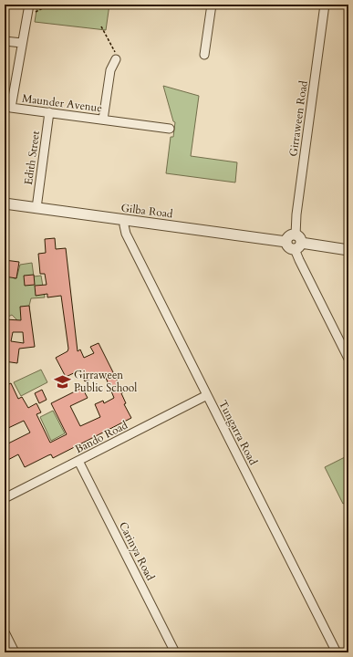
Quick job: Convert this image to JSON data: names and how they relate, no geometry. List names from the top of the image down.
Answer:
{
  "streets": {
    "street": [
      "Maunder Avenue",
      "Girraween Road",
      "Edith Street",
      "Gilba Road",
      "Tungarra Road",
      "Bando Road",
      "Carinya Road"
    ]
  },
  "crossings": [
    ["Maunder Avenue", "Edith Street"],
    ["Girraween Road", "Gilba Road"],
    ["Edith Street", "Gilba Road"],
    ["Gilba Road", "Tungarra Road"],
    ["Tungarra Road", "Bando Road"],
    ["Bando Road", "Carinya Road"]
  ],
  "places": {
    "school or university": ["Girraween Public School"]
  }
}
